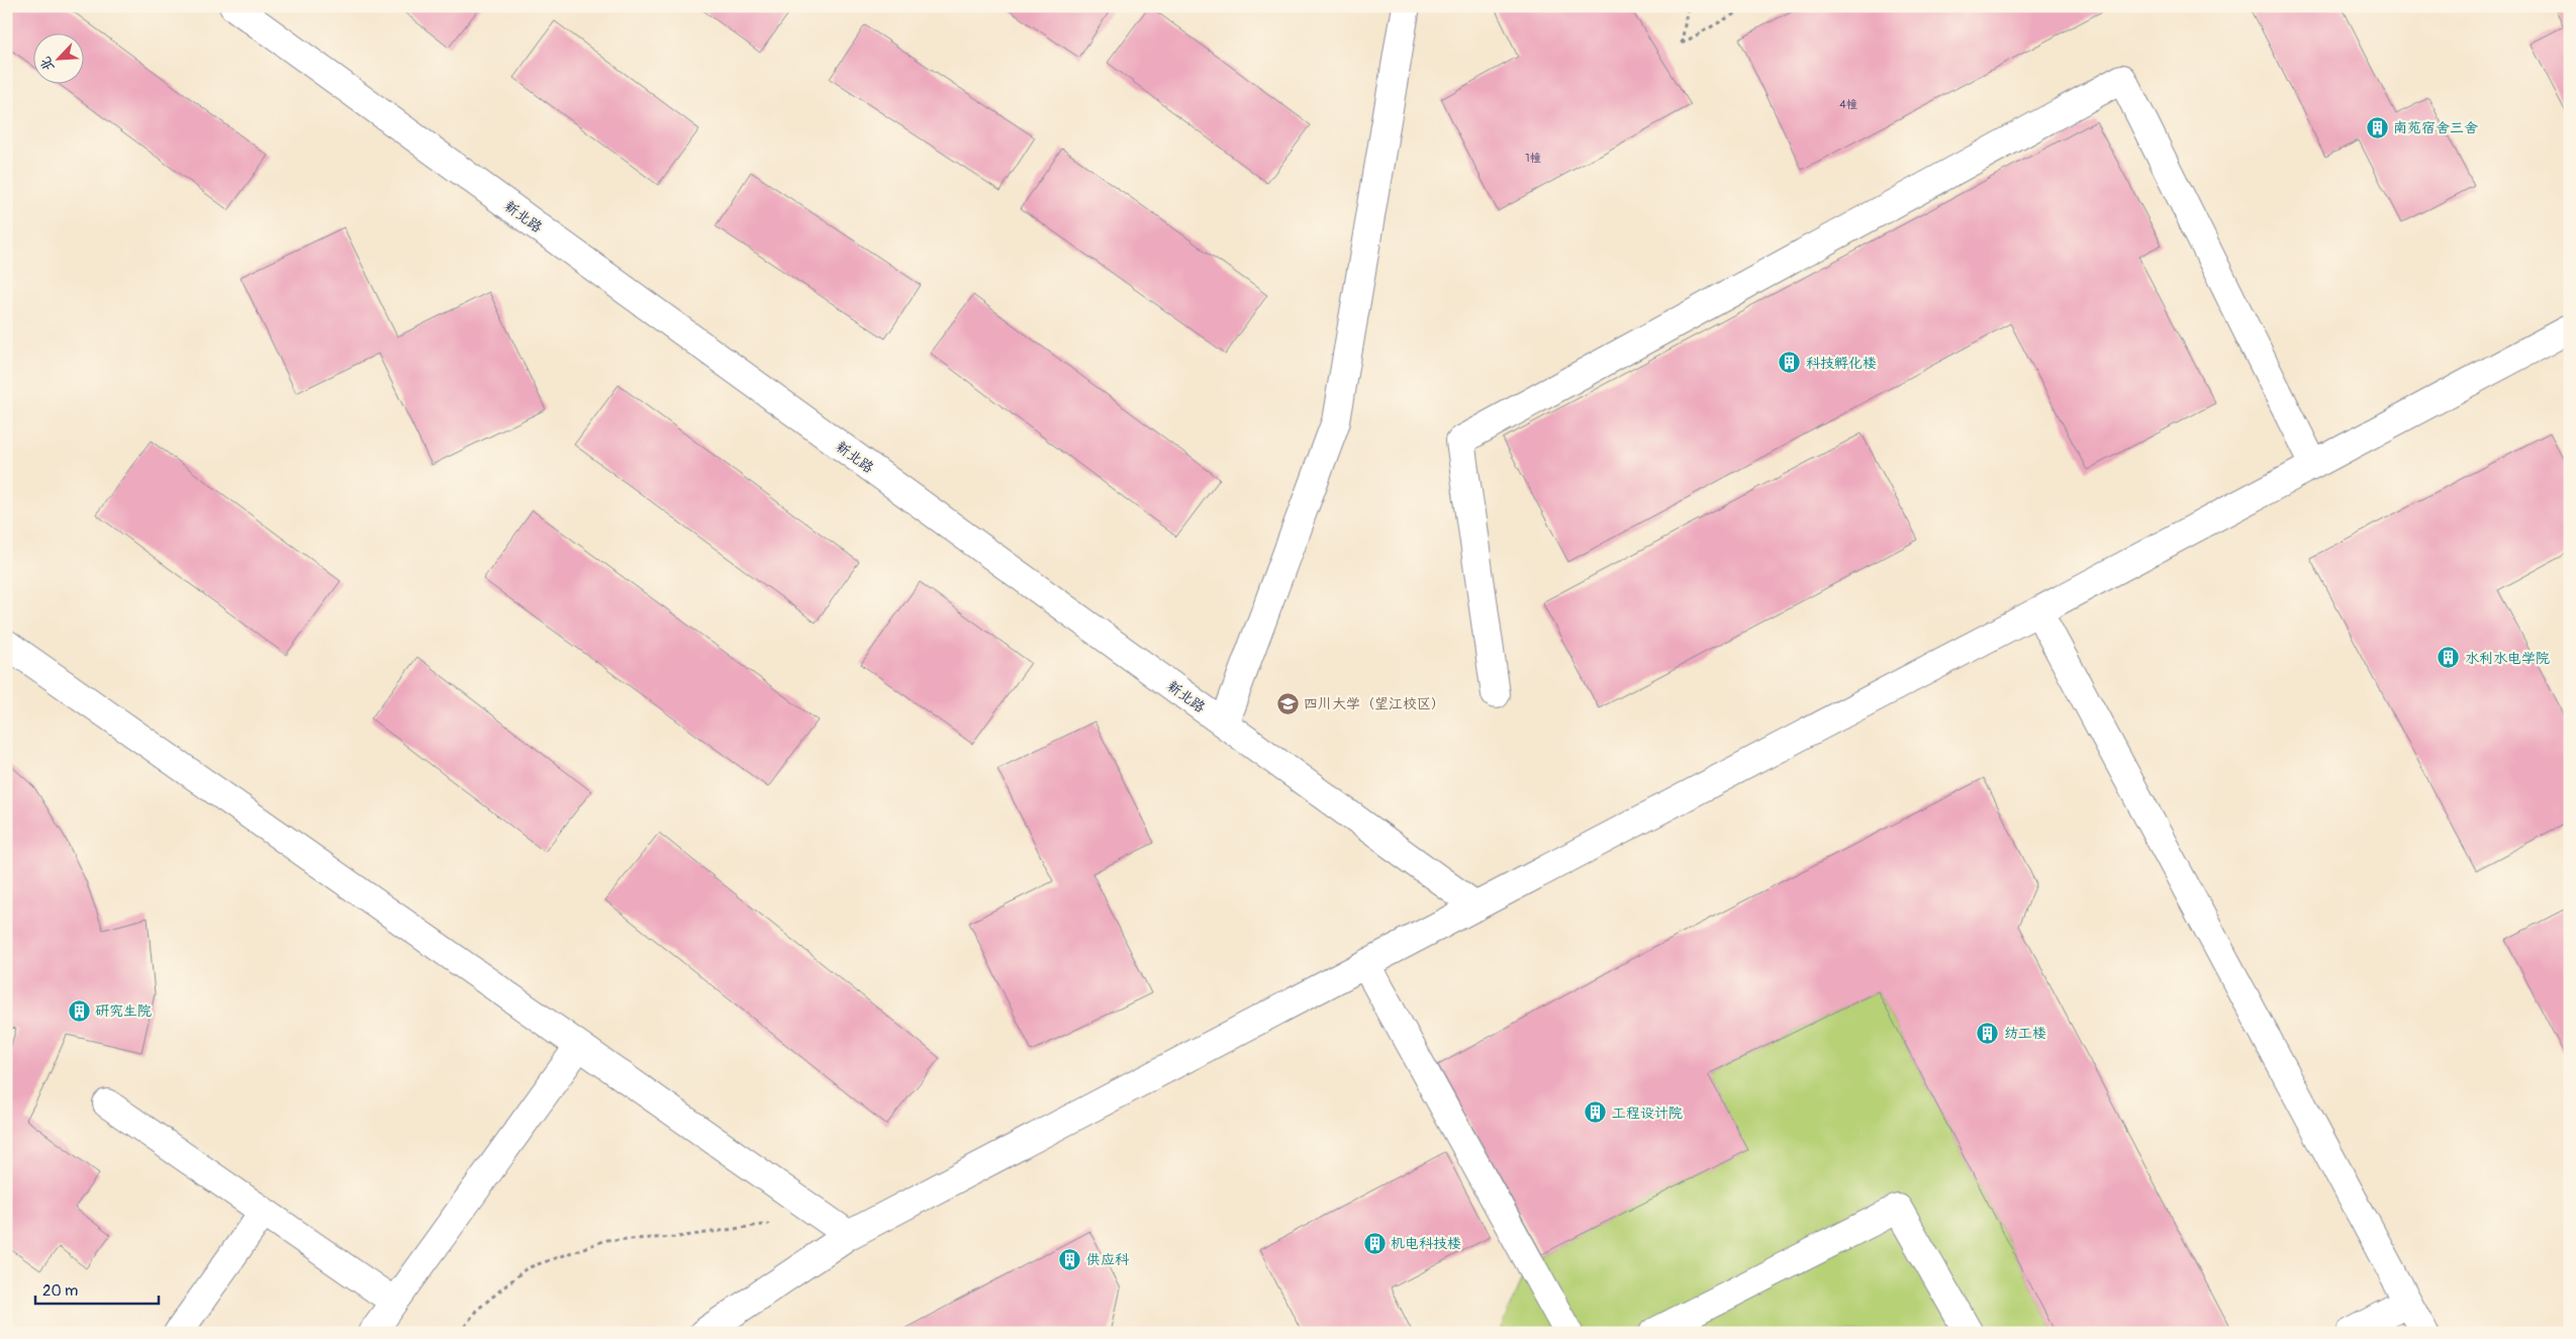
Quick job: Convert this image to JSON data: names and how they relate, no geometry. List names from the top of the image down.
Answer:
{
  "streets": {
    "street": ["新北路"]
  },
  "places": {
    "building": [
      "南苑宿舍三舍",
      "科技孵化楼",
      "水利水电学院",
      "研究生院",
      "纺工楼",
      "工程设计院",
      "机电科技楼",
      "供应科"
    ],
    "school or university": ["四川大学（望江校区）"]
  },
  "house_numbers": ["4幢", "1幢"],
  "scale_bar": "20 m",
  "north": "bottom left"
}
